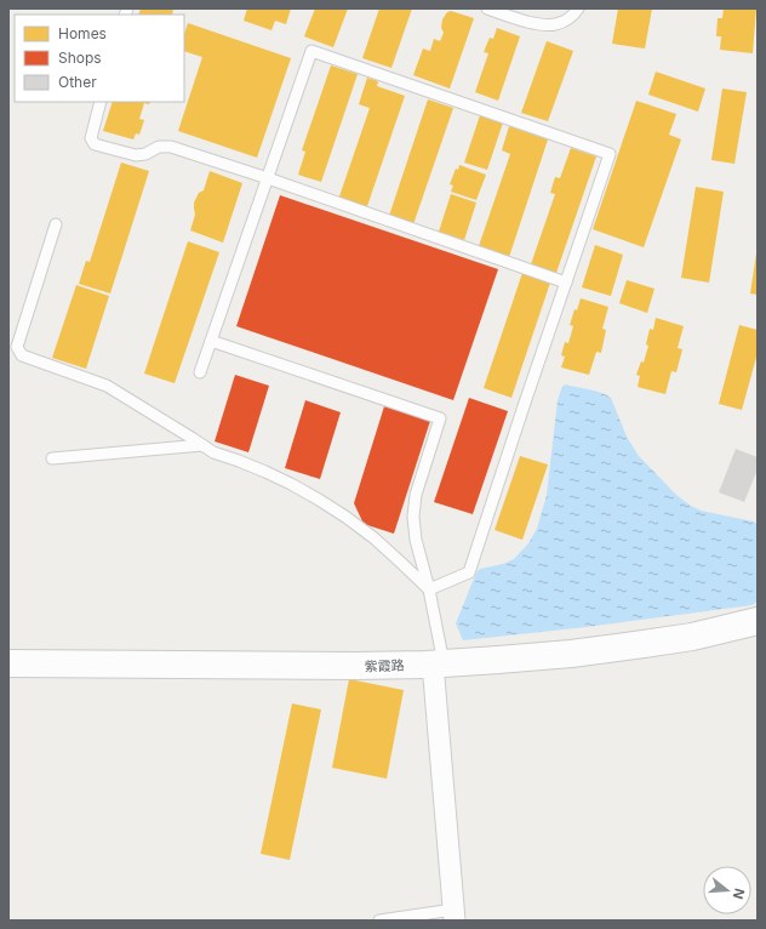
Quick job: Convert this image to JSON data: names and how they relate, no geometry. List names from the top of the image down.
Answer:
{
  "streets": {
    "street": ["紫霞路"]
  },
  "legend": ["Homes", "Shops", "Other"],
  "north": "right"
}
